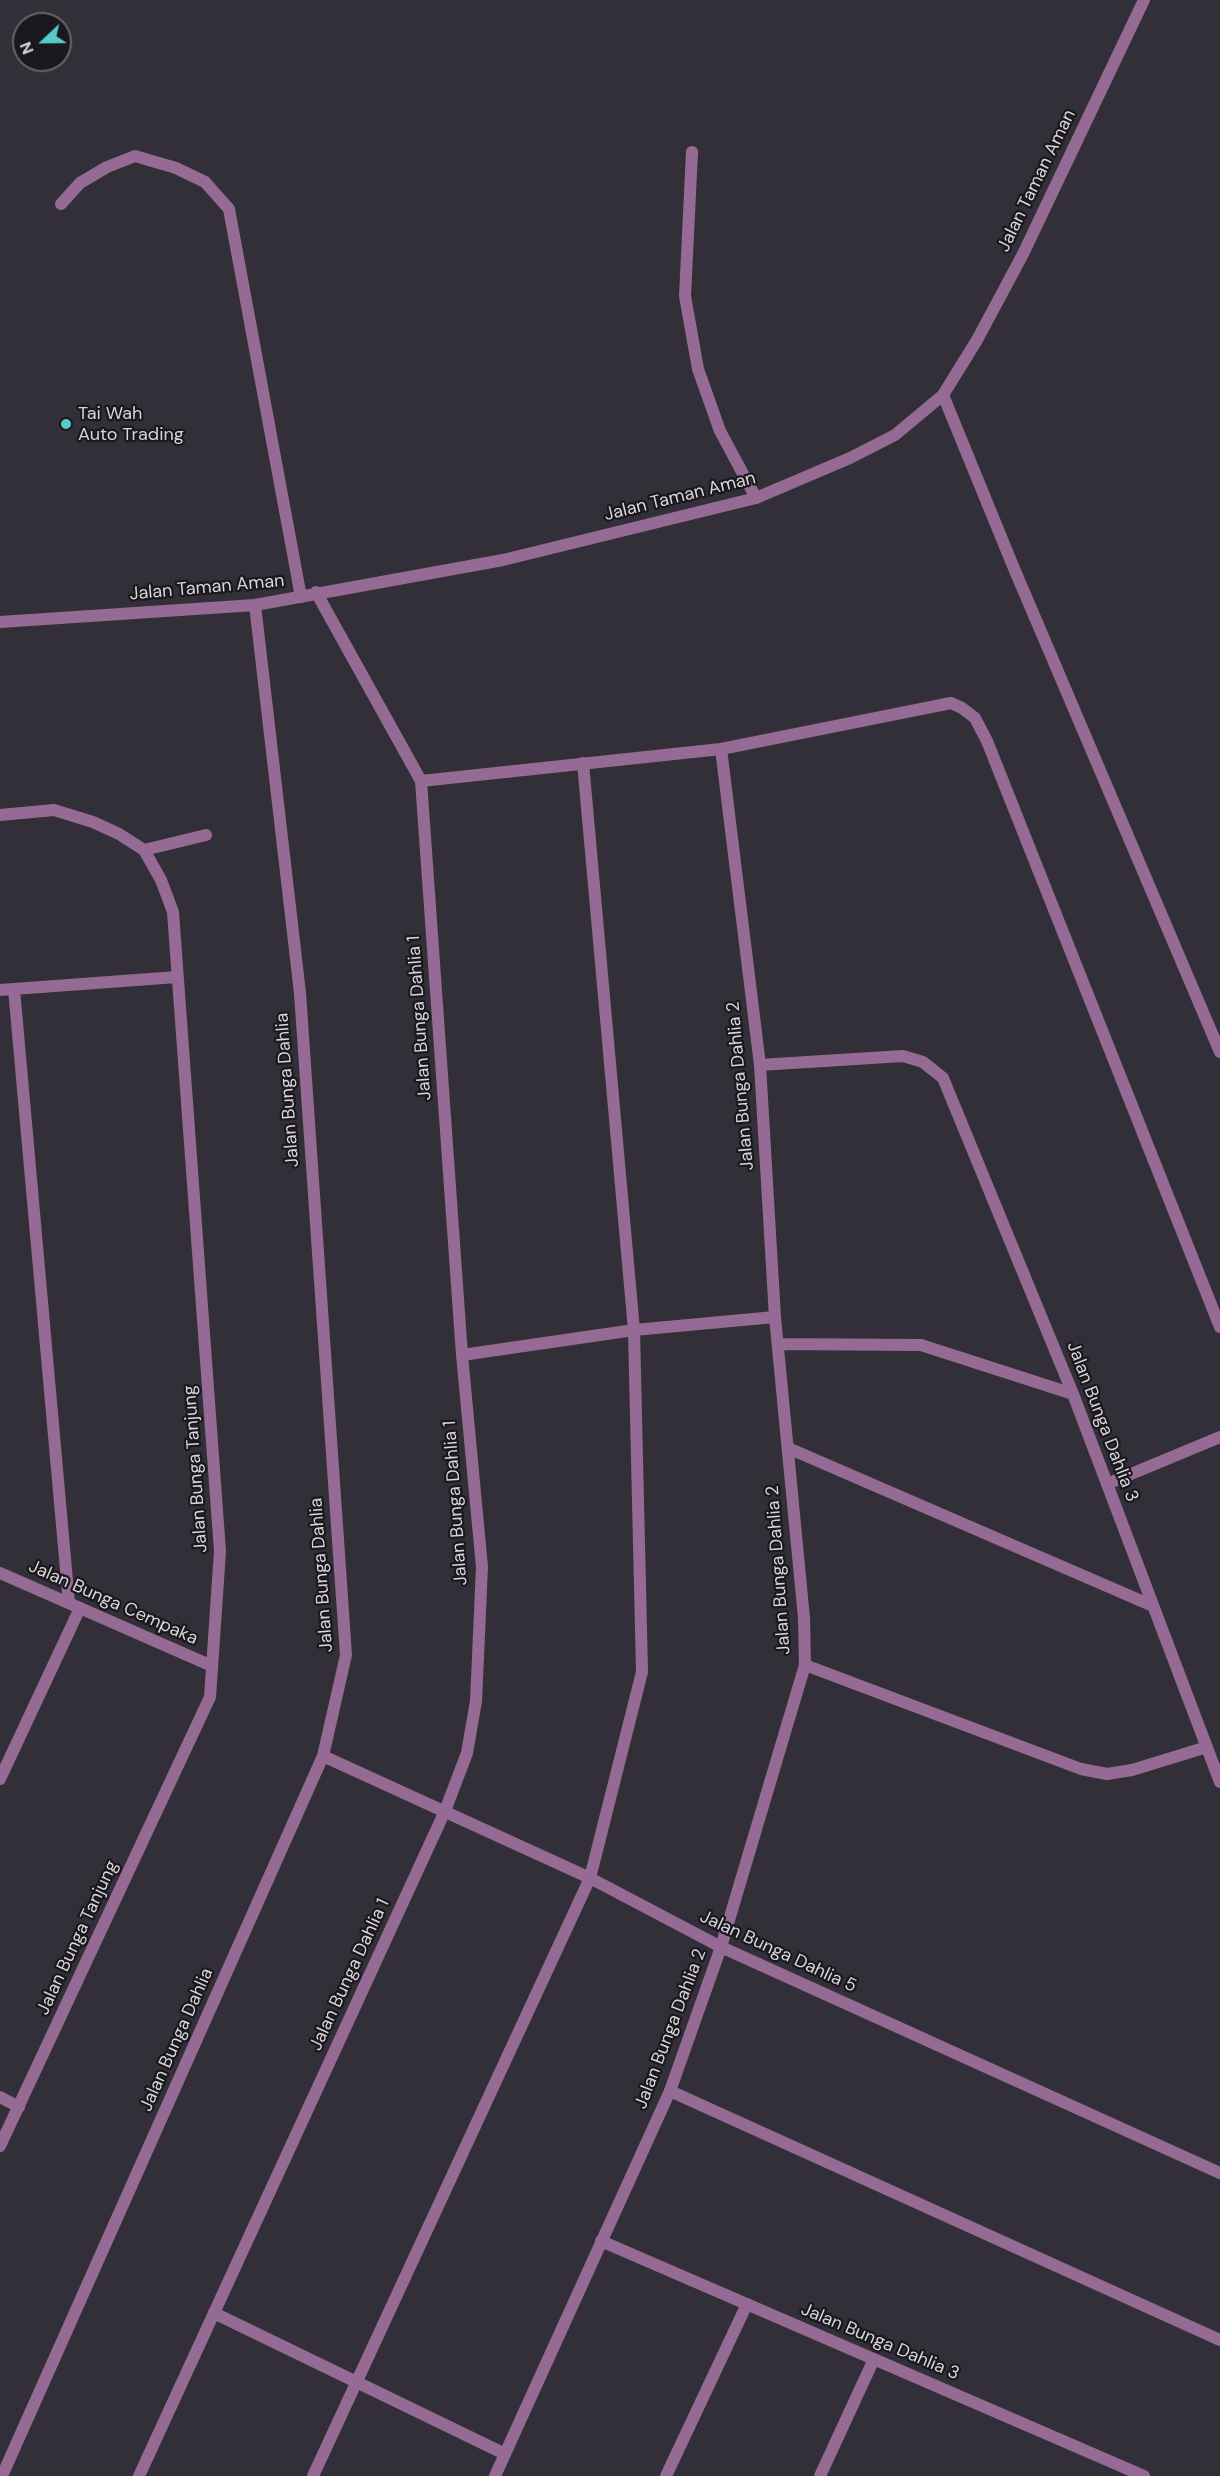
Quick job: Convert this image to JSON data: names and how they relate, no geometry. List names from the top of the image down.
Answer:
{
  "streets": {
    "street": [
      "Jalan Taman Aman",
      "Jalan Bunga Dahlia 1",
      "Jalan Bunga Dahlia 2",
      "Jalan Bunga Dahlia",
      "Jalan Bunga Dahlia 3",
      "Jalan Bunga Tanjung",
      "Jalan Bunga Cempaka",
      "Jalan Bunga Dahlia 5"
    ]
  },
  "crossings": [
    ["Jalan Taman Aman", "Jalan Bunga Dahlia 1"],
    ["Jalan Taman Aman", "Jalan Bunga Dahlia"],
    ["Jalan Bunga Dahlia 1", "Jalan Bunga Dahlia 5"],
    ["Jalan Bunga Dahlia 2", "Jalan Bunga Dahlia 3"],
    ["Jalan Bunga Dahlia 2", "Jalan Bunga Dahlia 5"],
    ["Jalan Bunga Dahlia", "Jalan Bunga Dahlia 5"],
    ["Jalan Bunga Tanjung", "Jalan Bunga Cempaka"]
  ],
  "places": ["Tai Wah Auto Trading"],
  "north": "left"
}
